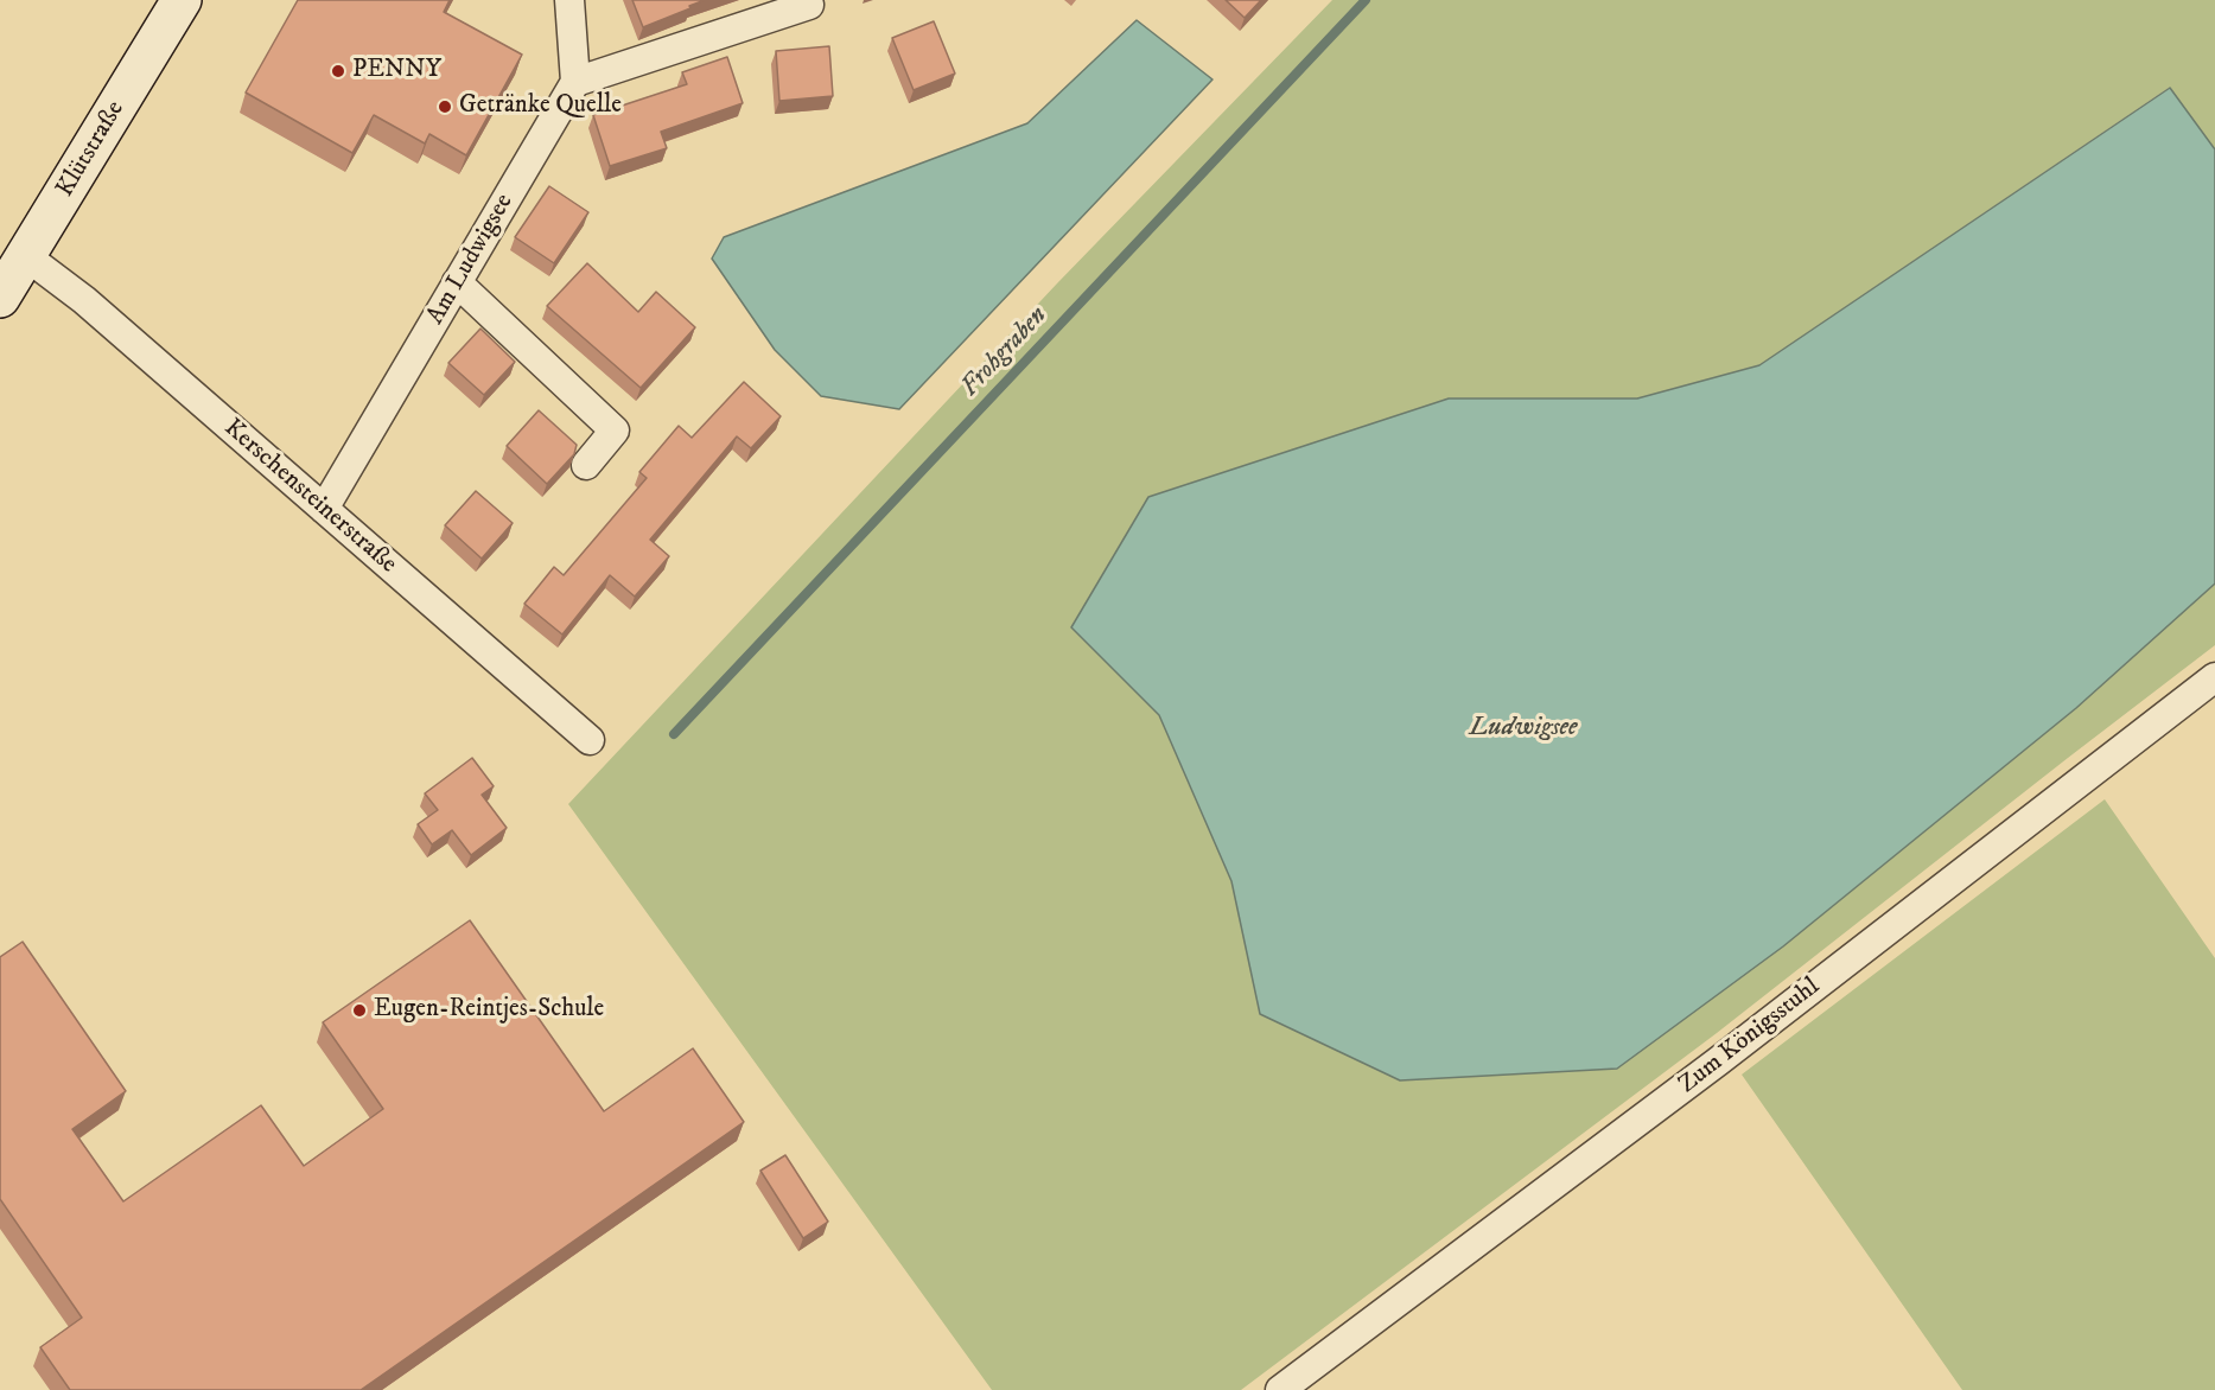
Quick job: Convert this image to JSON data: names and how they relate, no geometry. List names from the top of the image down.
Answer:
{
  "streets": {
    "main road": ["Klütstraße"],
    "street": ["Am Ludwigsee", "Kerschensteinerstraße", "Zum Königsstuhl"]
  },
  "crossings": [
    ["Klütstraße", "Kerschensteinerstraße"],
    ["Am Ludwigsee", "Kerschensteinerstraße"]
  ],
  "water": ["Frohgraben", "Ludwigsee"],
  "places": ["PENNY", "Getränke Quelle", "Eugen-Reintjes-Schule"]
}
